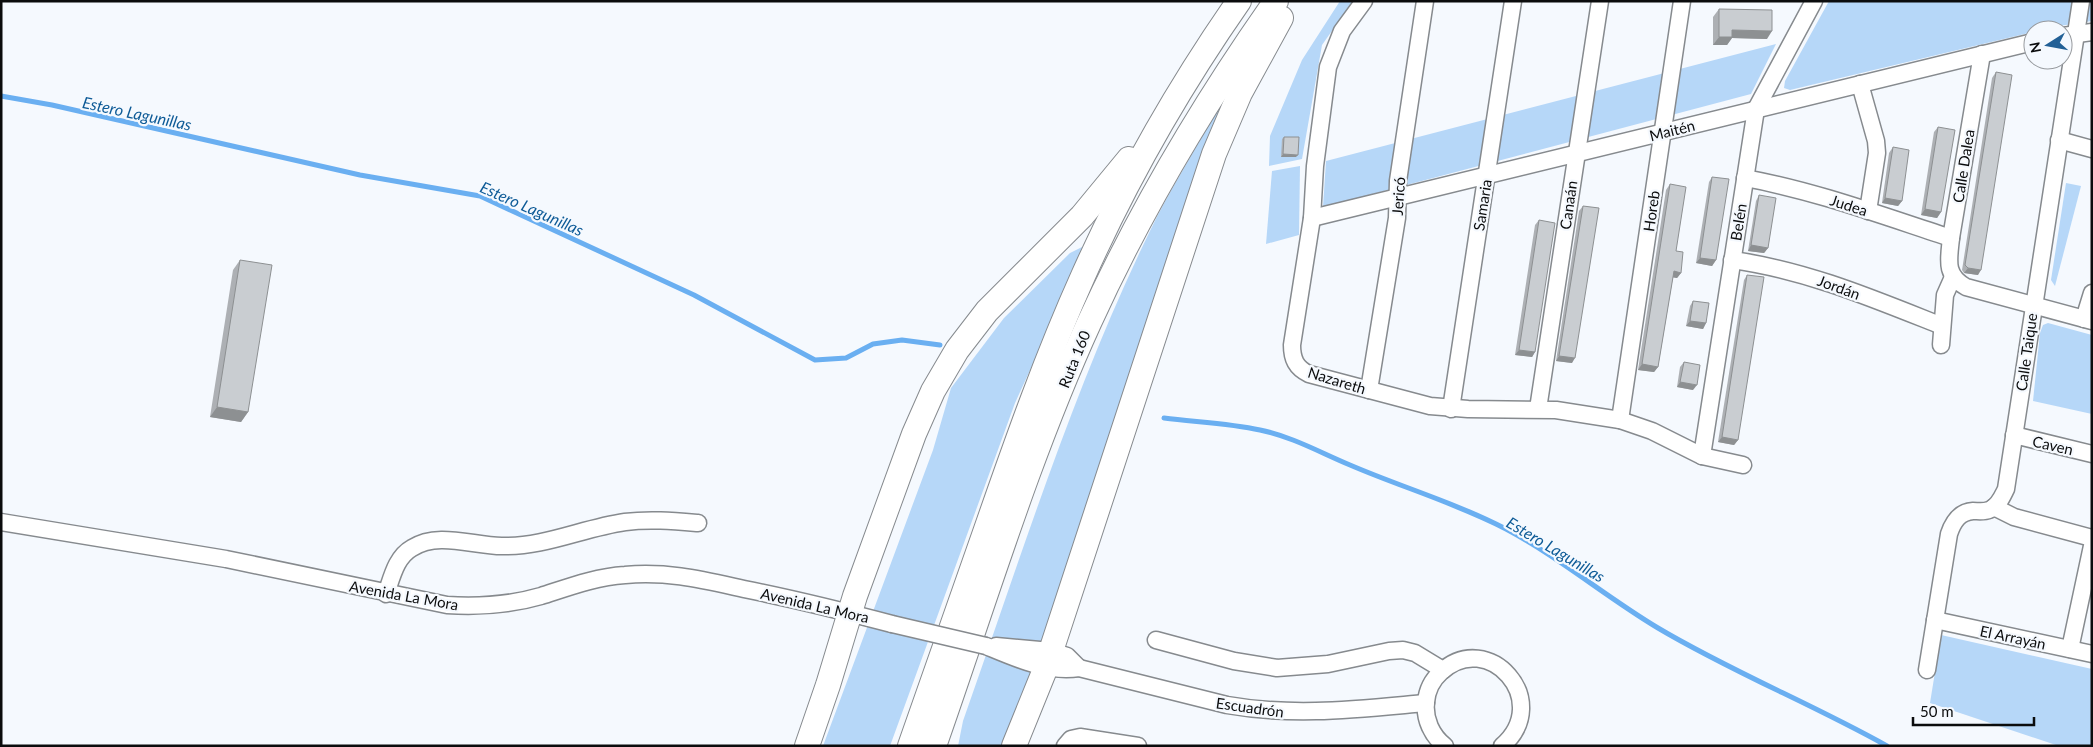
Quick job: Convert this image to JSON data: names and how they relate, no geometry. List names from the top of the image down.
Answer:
{
  "streets": {
    "highway": ["Ruta 160"],
    "street": [
      "Maitén",
      "Calle Dalea",
      "Jericó",
      "Samaria",
      "Canaán",
      "Judea",
      "Horeb",
      "Belén",
      "Jordán",
      "Calle Taique",
      "Nazareth",
      "Caven",
      "Avenida La Mora",
      "El Arrayán",
      "Escuadrón"
    ]
  },
  "crossings": [
    ["Maitén", "Calle Dalea"],
    ["Maitén", "Jericó"],
    ["Maitén", "Samaria"],
    ["Maitén", "Canaán"],
    ["Maitén", "Horeb"],
    ["Maitén", "Belén"],
    ["Maitén", "Nazareth"],
    ["Calle Dalea", "Judea"],
    ["Calle Dalea", "Jordán"],
    ["Jericó", "Nazareth"],
    ["Samaria", "Nazareth"],
    ["Canaán", "Nazareth"],
    ["Judea", "Belén"],
    ["Horeb", "Nazareth"],
    ["Belén", "Jordán"],
    ["Belén", "Nazareth"],
    ["Calle Taique", "Caven"],
    ["Avenida La Mora", "Escuadrón"]
  ],
  "water": ["Estero Lagunillas"],
  "scale_bar": "50 m",
  "north": "left"
}
